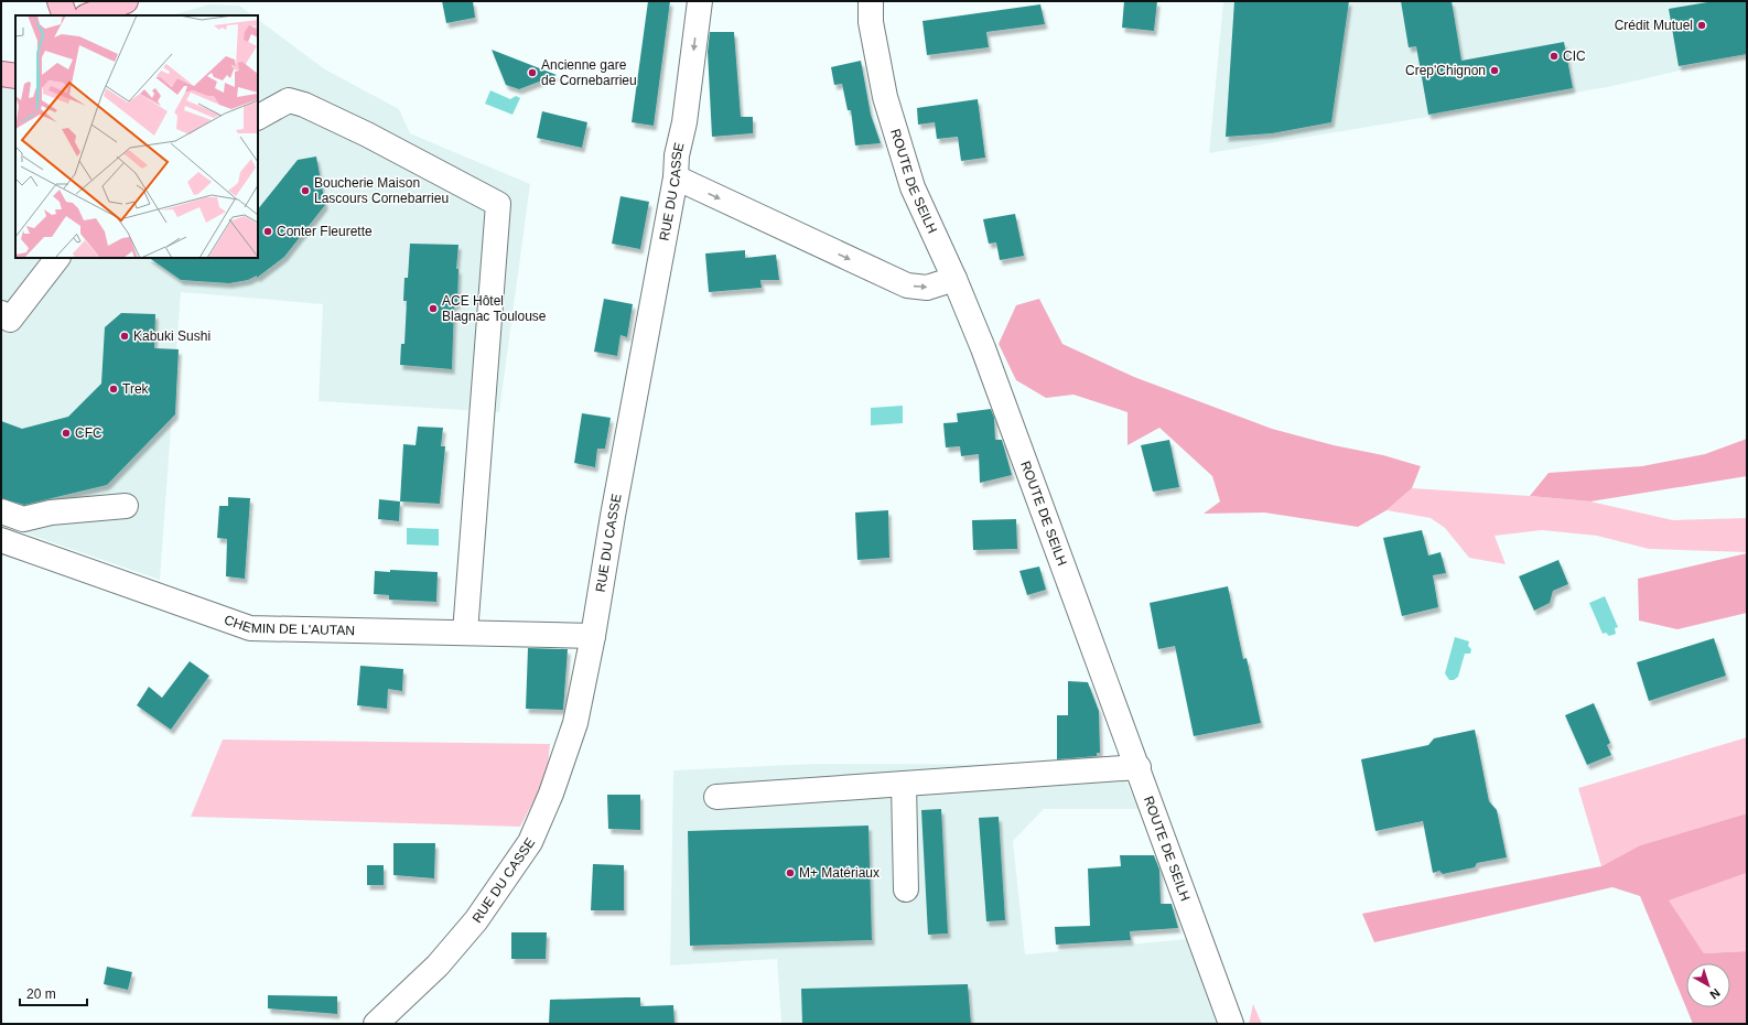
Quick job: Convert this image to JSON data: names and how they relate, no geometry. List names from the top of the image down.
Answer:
{
  "streets": {
    "street": ["ROUTE DE SEILH", "RUE DU CASSE", "CHEMIN DE L'AUTAN"]
  },
  "crossings": [
    ["RUE DU CASSE", "CHEMIN DE L'AUTAN"]
  ],
  "places": [
    "Crédit Mutuel",
    "CIC",
    "Crep'Chignon",
    "Ancienne gare de Cornebarrieu",
    "Boucherie Maison Lascours Cornebarrieu",
    "Conter Fleurette",
    "ACE Hôtel Blagnac Toulouse",
    "Kabuki Sushi",
    "Trek",
    "CFC",
    "M+ Matériaux"
  ],
  "scale_bar": "20 m",
  "north": "bottom right"
}
